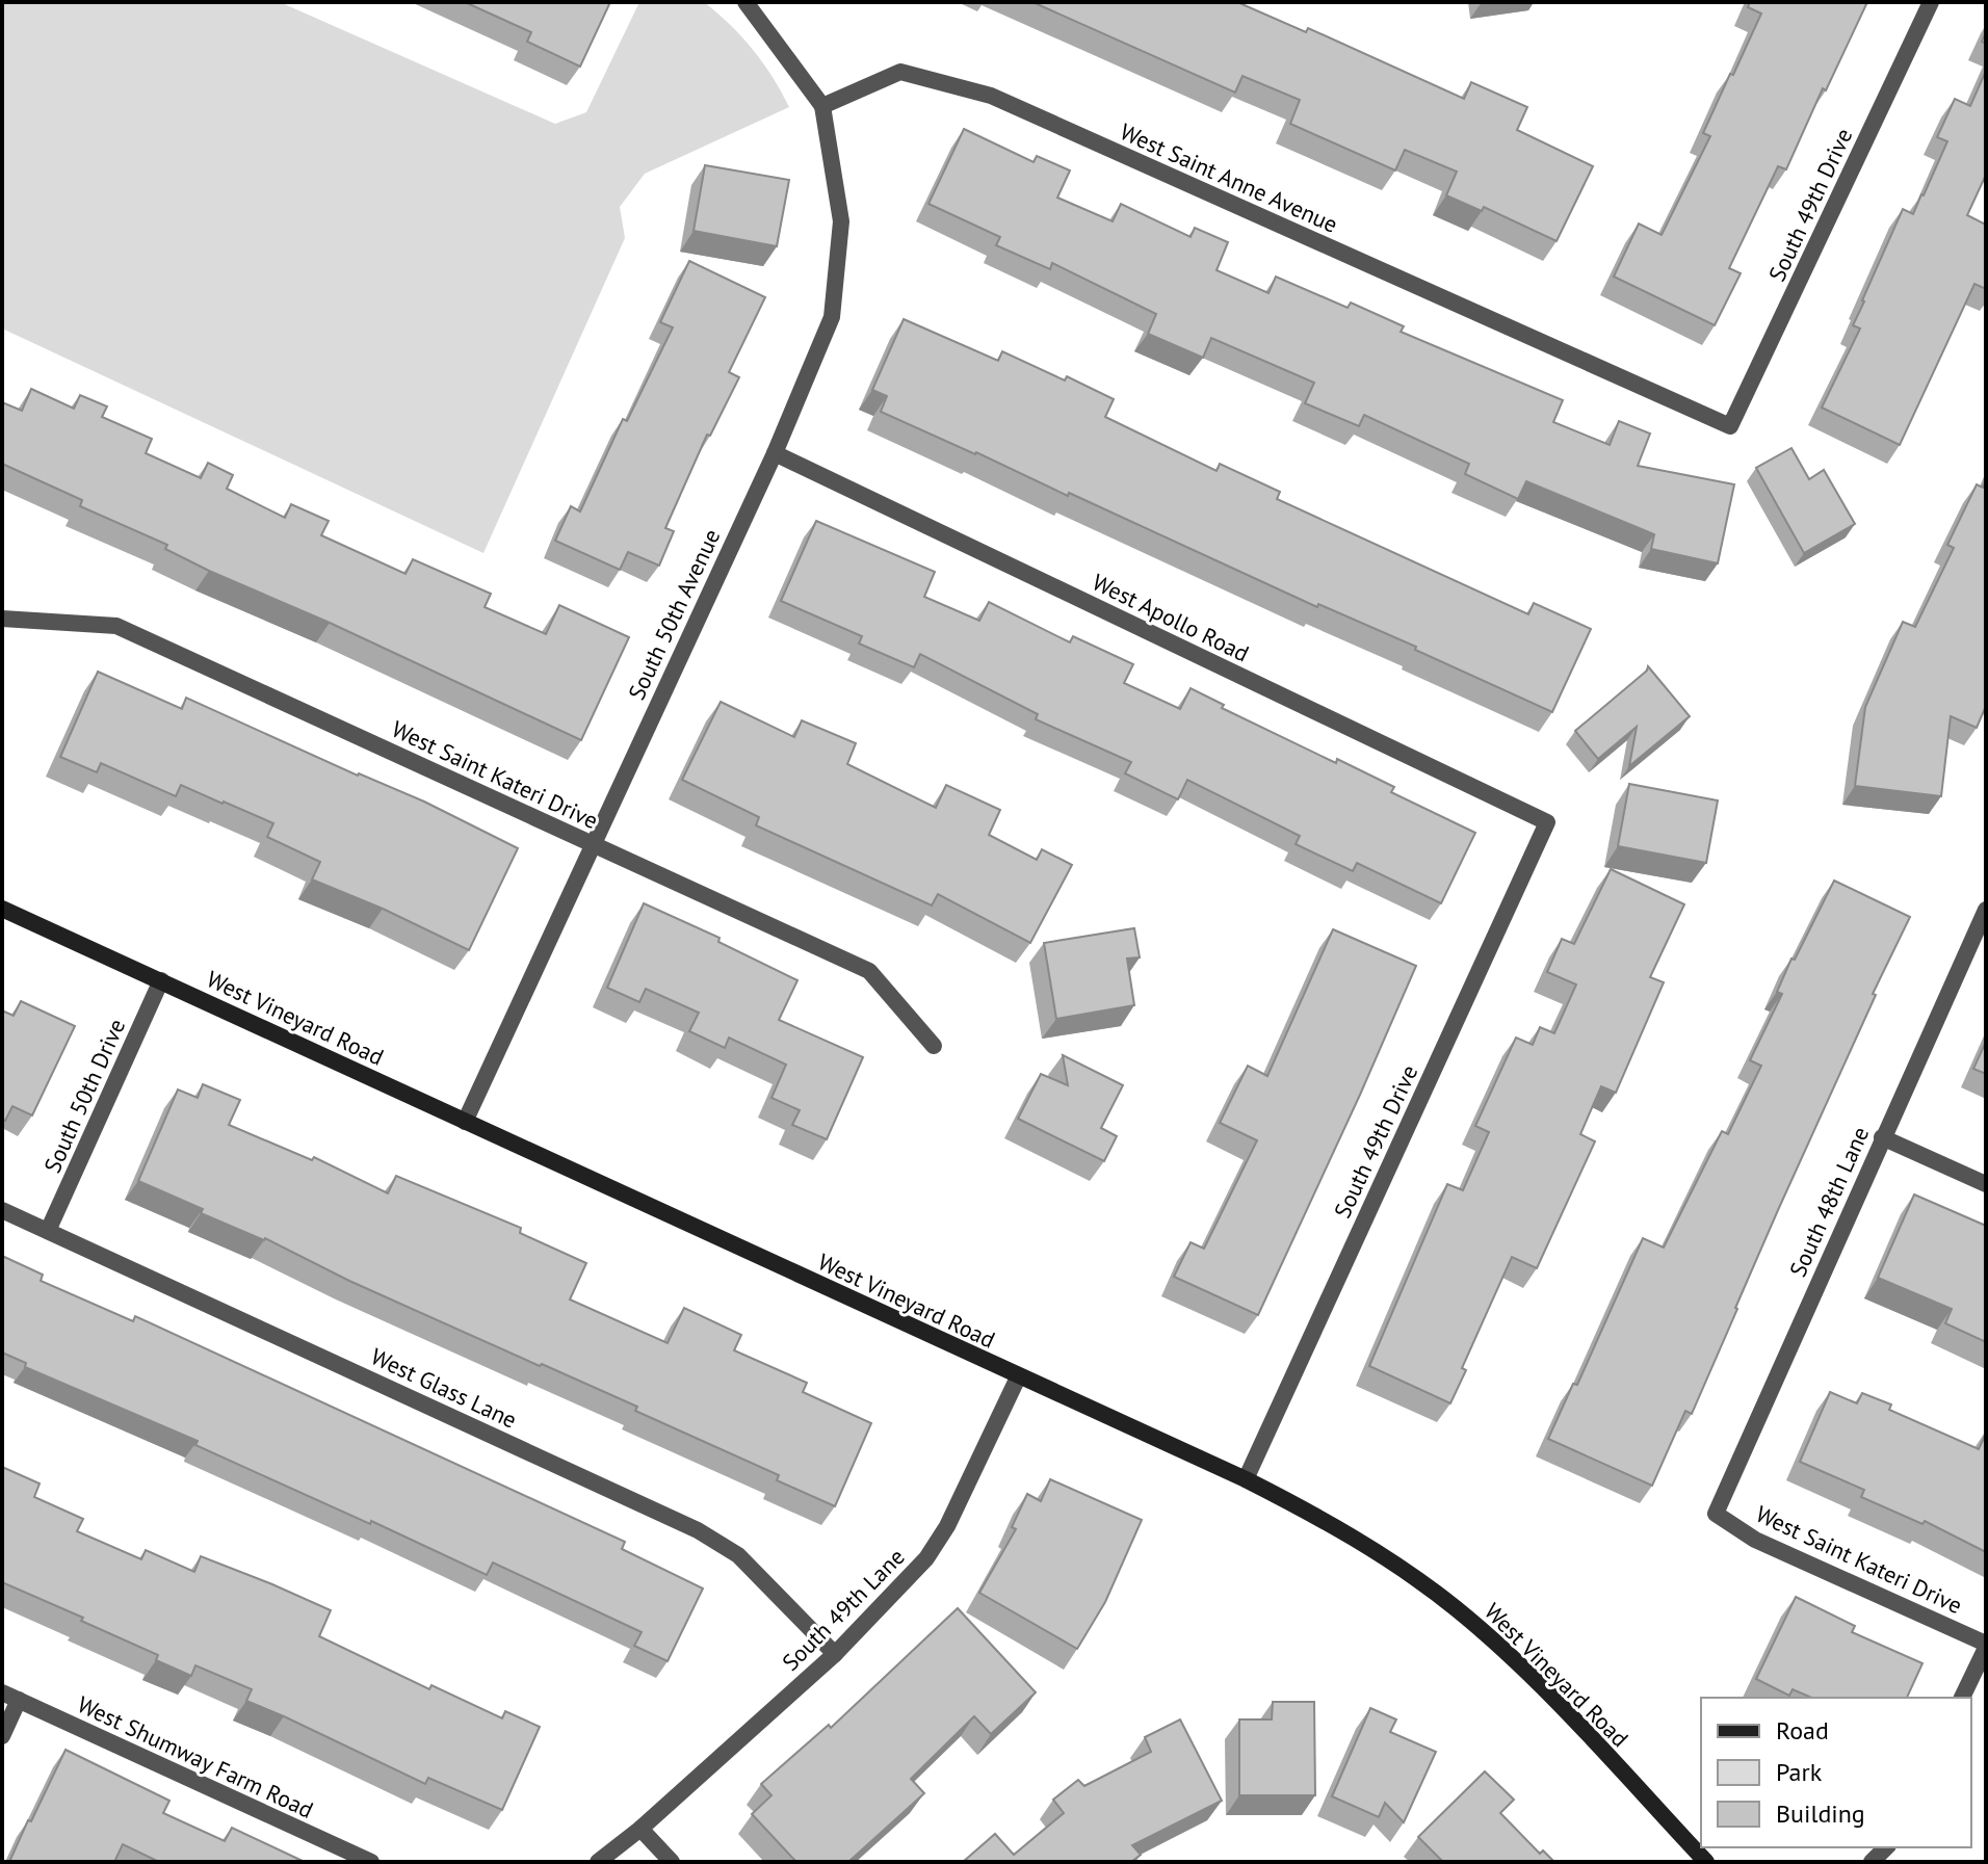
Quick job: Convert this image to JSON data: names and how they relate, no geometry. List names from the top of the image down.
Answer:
{
  "streets": {
    "street": [
      "West Saint Anne Avenue",
      "South 49th Drive",
      "South 50th Avenue",
      "West Apollo Road",
      "West Saint Kateri Drive",
      "West Vineyard Road",
      "South 50th Drive",
      "South 48th Lane",
      "West Glass Lane",
      "South 49th Lane",
      "West Shumway Farm Road"
    ]
  },
  "crossings": [
    ["West Saint Anne Avenue", "South 49th Drive"],
    ["West Saint Anne Avenue", "South 50th Avenue"],
    ["South 49th Drive", "West Apollo Road"],
    ["South 49th Drive", "West Vineyard Road"],
    ["South 50th Avenue", "West Apollo Road"],
    ["South 50th Avenue", "West Saint Kateri Drive"],
    ["South 50th Avenue", "West Vineyard Road"],
    ["West Saint Kateri Drive", "South 48th Lane"],
    ["West Vineyard Road", "South 50th Drive"],
    ["West Vineyard Road", "South 49th Lane"],
    ["South 50th Drive", "West Glass Lane"],
    ["West Glass Lane", "South 49th Lane"]
  ],
  "legend": ["Road", "Park", "Building"]
}
